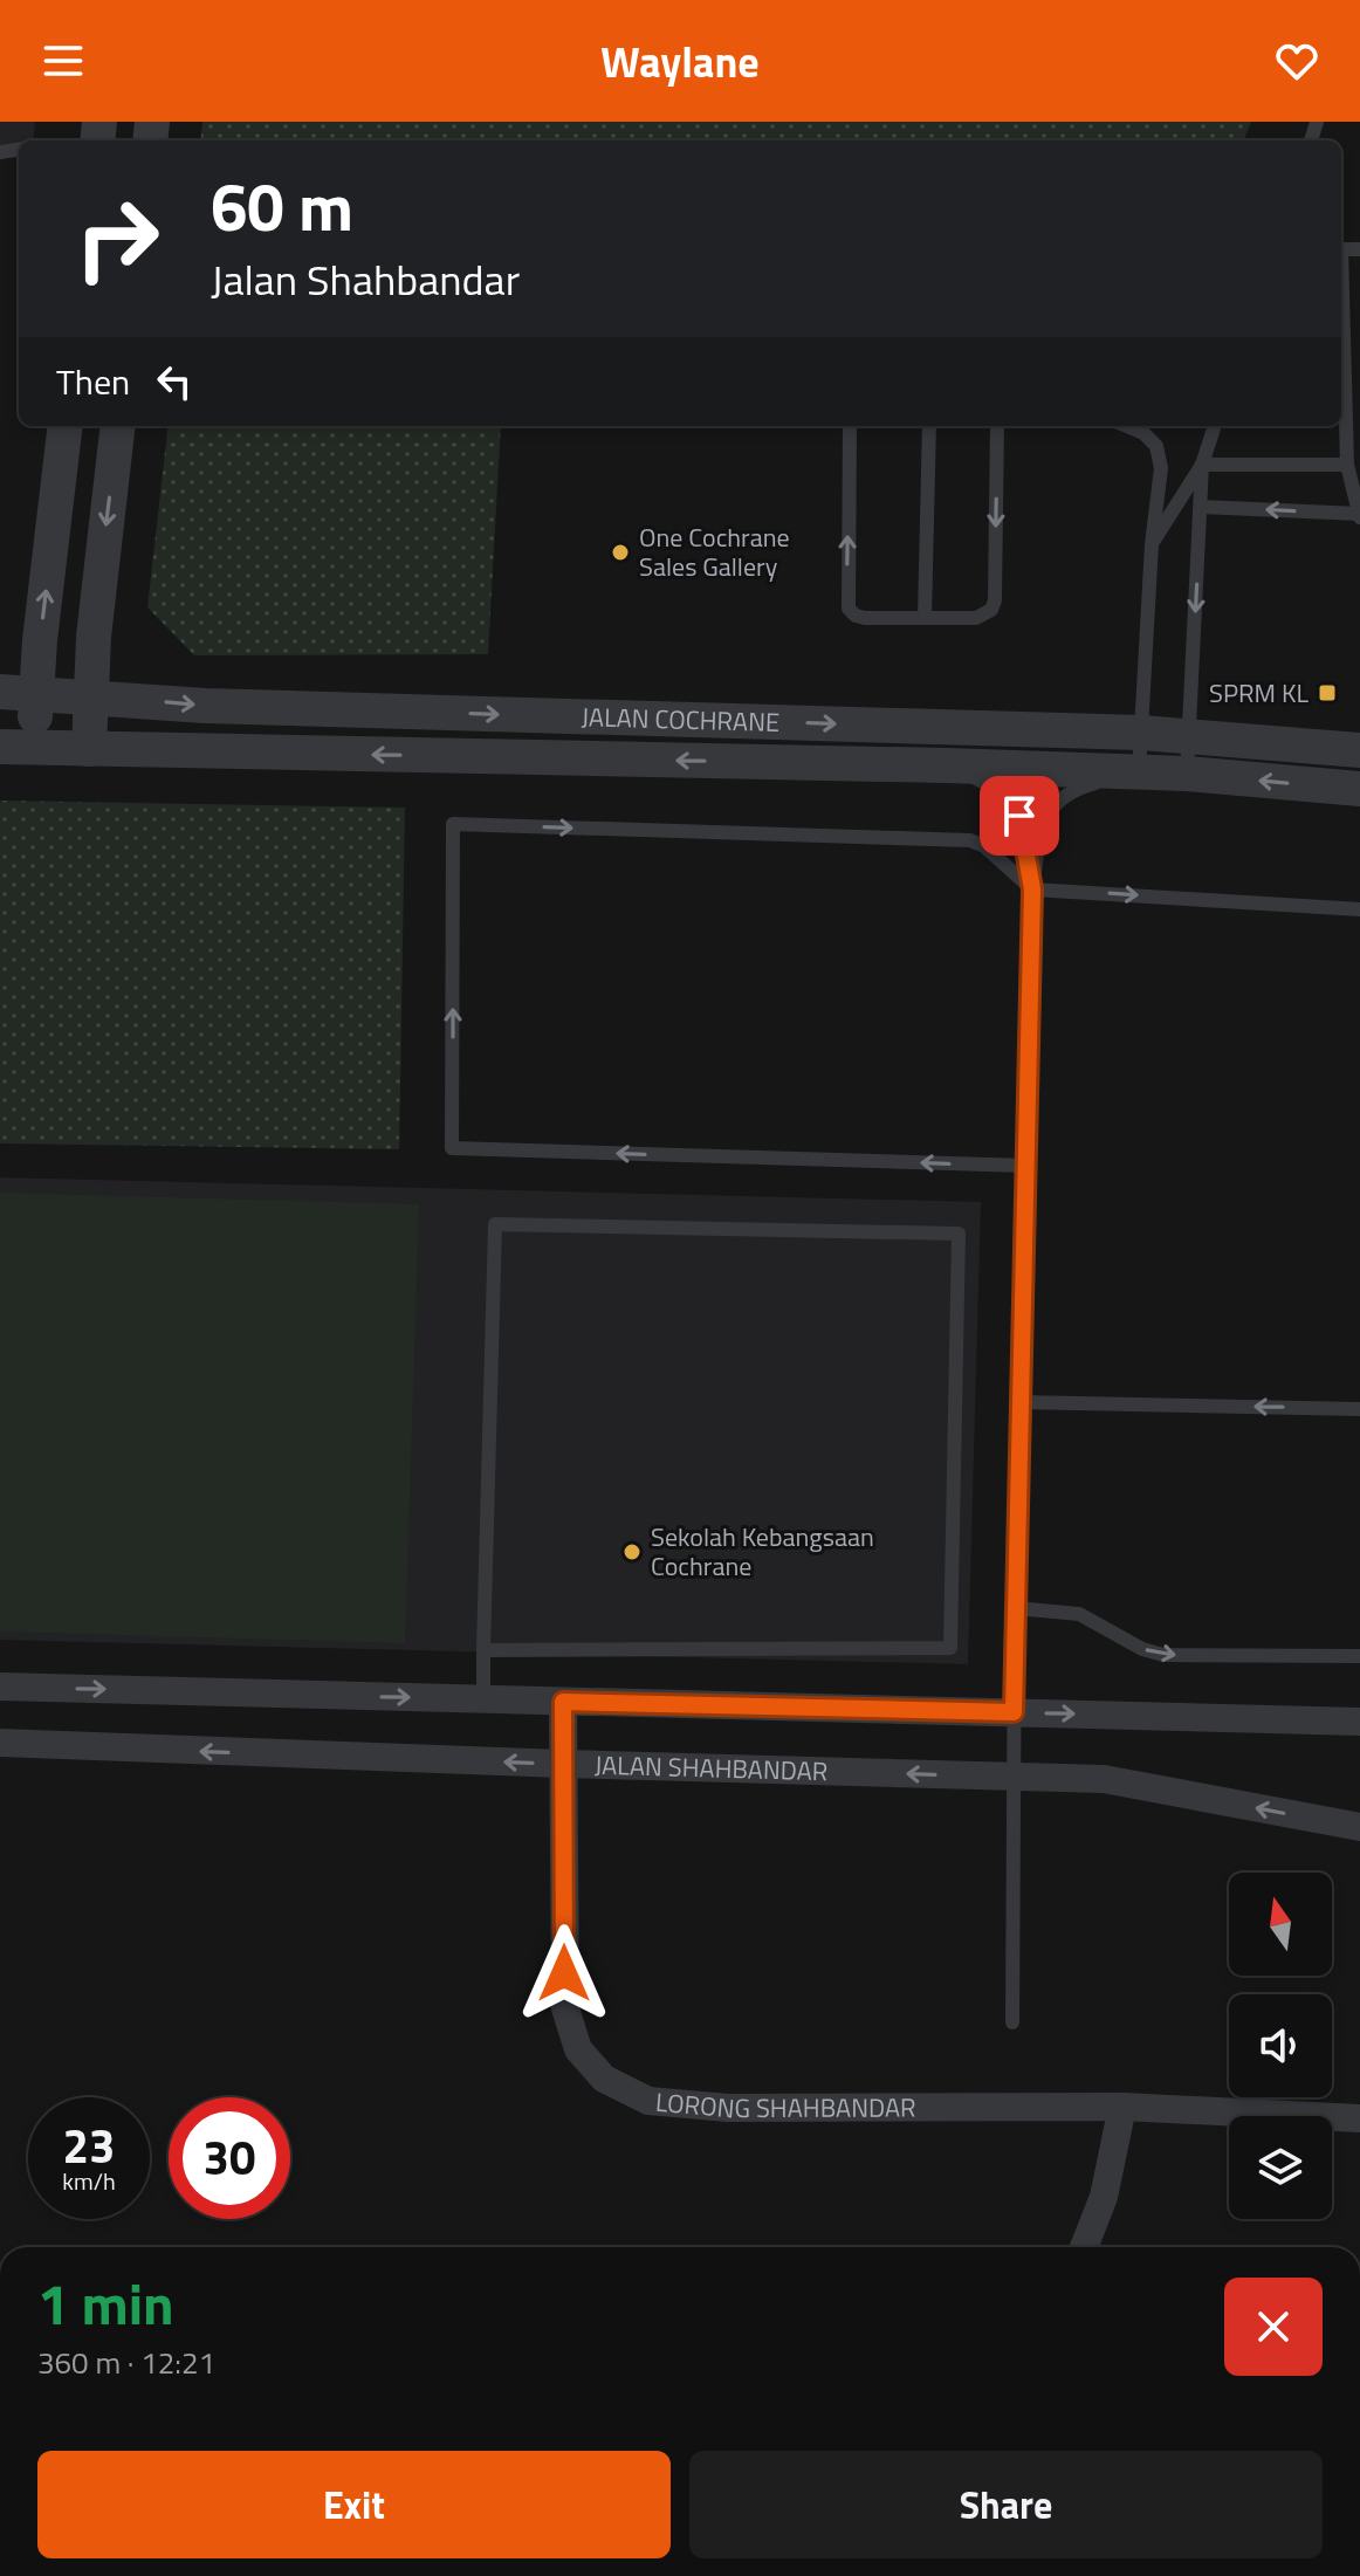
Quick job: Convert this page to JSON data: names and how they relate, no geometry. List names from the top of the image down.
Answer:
{
  "streets": {
    "street": ["JALAN COCHRANE", "JALAN SHAHBANDAR", "LORONG SHAHBANDAR"]
  },
  "crossings": [
    ["JALAN SHAHBANDAR", "LORONG SHAHBANDAR"]
  ],
  "places": {
    "other": ["One Cochrane Sales Gallery", "Sekolah Kebangsaan Cochrane"],
    "transit": ["SPRM KL"]
  },
  "north": "top",
  "page": {
    "header": "Waylane",
    "turn": ["60 m", "Jalan Shahbandar"],
    "then": "Then",
    "speed": "23 km/h",
    "limit": "30",
    "heading": ["1 min", "360 m · 12:21"],
    "buttons": ["Exit", "Share"]
  }
}
